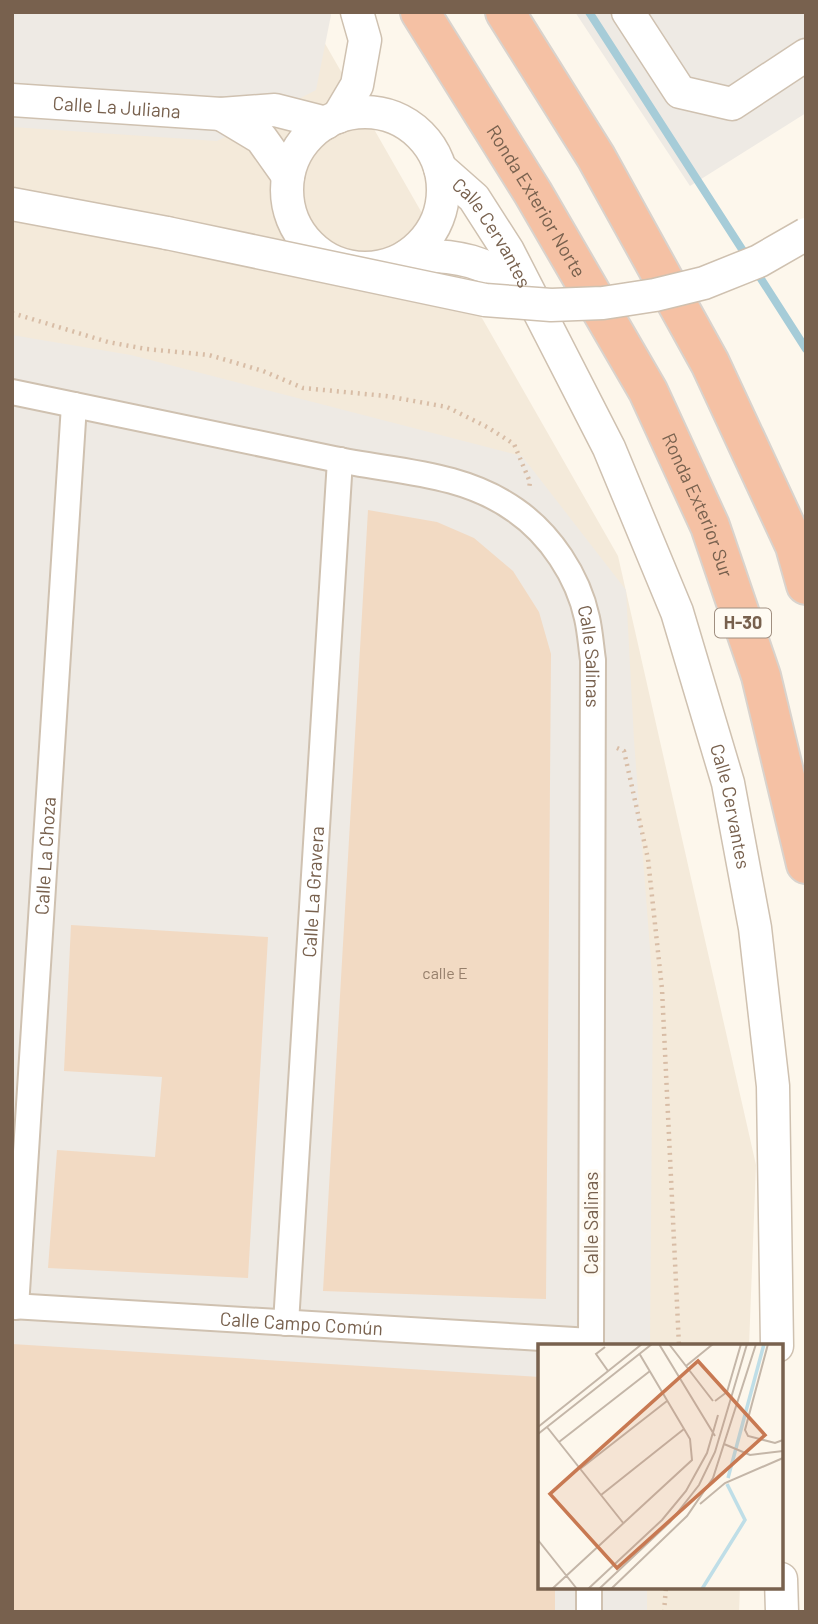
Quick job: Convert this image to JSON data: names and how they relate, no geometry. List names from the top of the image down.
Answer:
{
  "streets": {
    "highway": ["Ronda Exterior Norte", "Ronda Exterior Sur", "H-30"],
    "street": [
      "Calle La Juliana",
      "Calle Cervantes",
      "Calle Salinas",
      "Calle La Choza",
      "Calle La Gravera",
      "Calle Campo Común"
    ]
  },
  "crossings": [
    ["Calle La Juliana", "Calle Cervantes"],
    ["Ronda Exterior Norte", "Ronda Exterior Sur"],
    ["Calle Salinas", "Calle La Choza"],
    ["Calle Salinas", "Calle La Gravera"],
    ["Calle Salinas", "Calle Campo Común"],
    ["Calle La Choza", "Calle Campo Común"],
    ["Calle La Gravera", "Calle Campo Común"]
  ],
  "house_numbers": ["calle E"]
}
